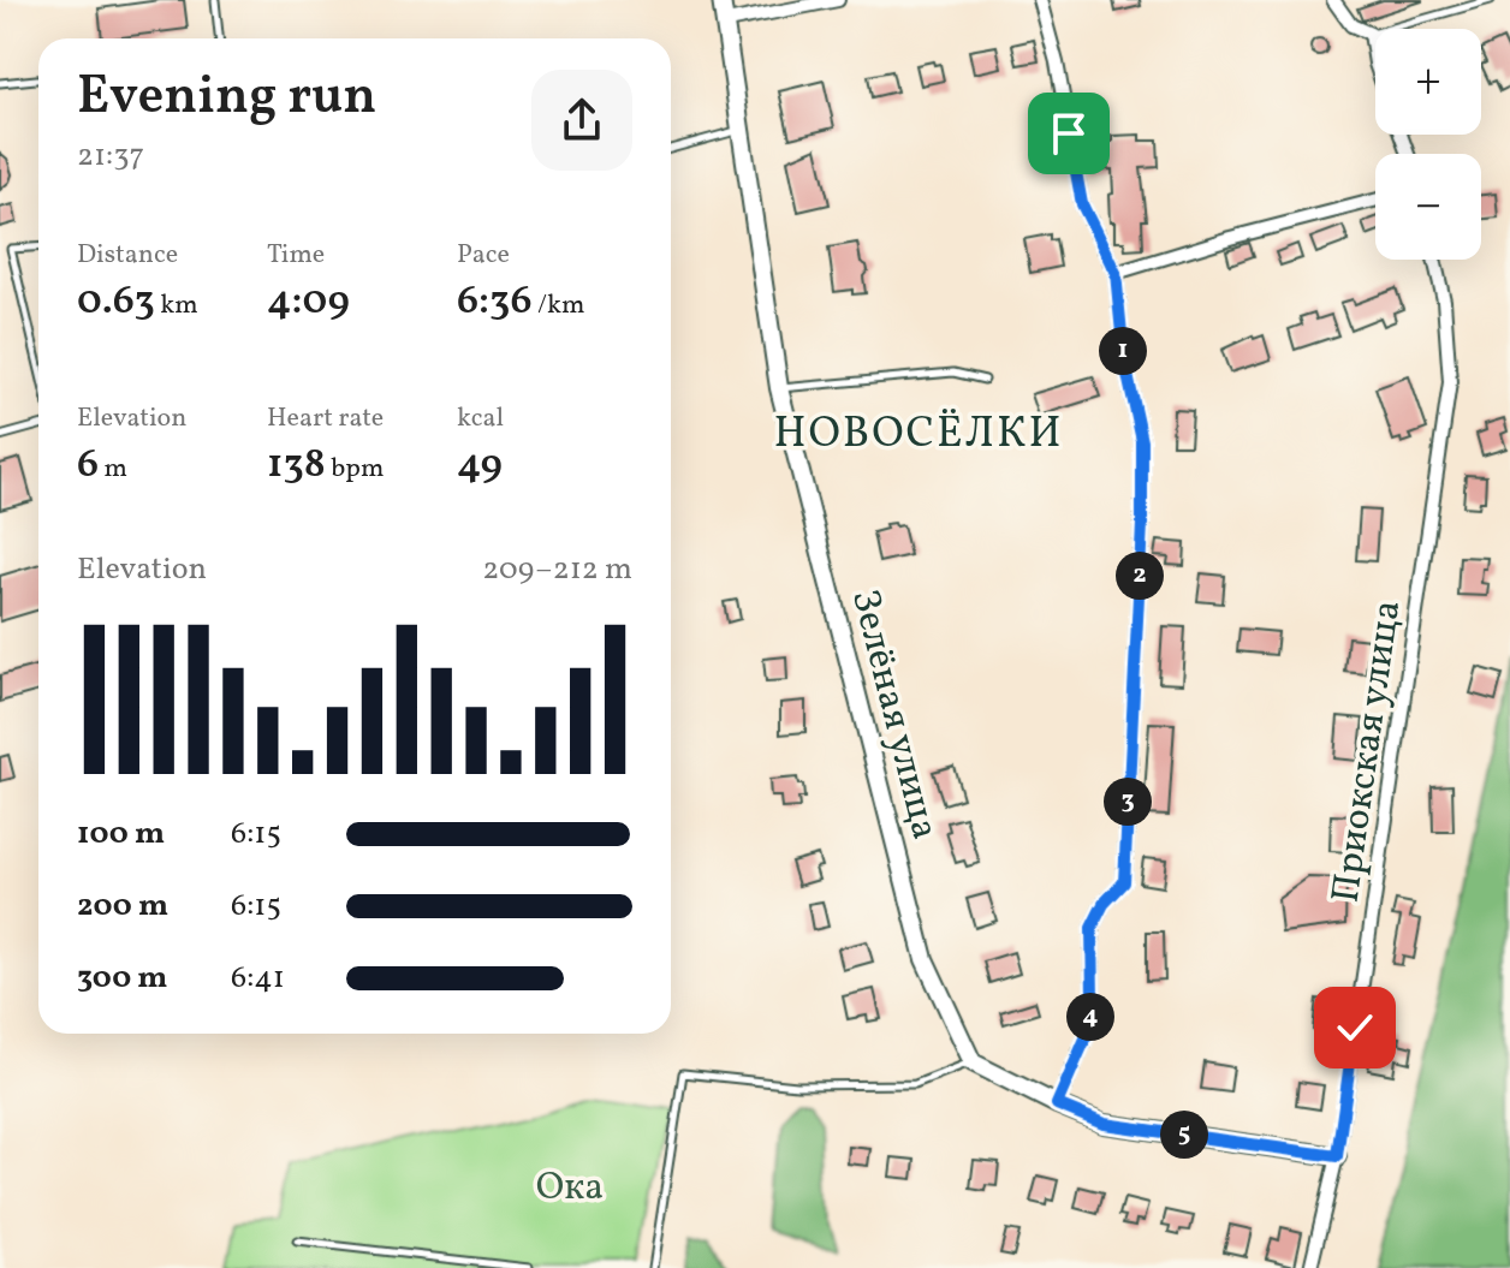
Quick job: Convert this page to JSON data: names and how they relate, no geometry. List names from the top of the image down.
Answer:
{
  "streets": {
    "street": ["Зелёная улица", "Приокская улица"]
  },
  "districts": ["НОВОСЁЛКИ"],
  "parks": ["Ока"],
  "page": {
    "map_buttons": ["+", "−"],
    "heading": ["Evening run", "21:37"],
    "stats": [
      ["Distance", "0.63 km"],
      ["Time", "4:09"],
      ["Pace", "6:36 /km"],
      ["Elevation", "6 m"],
      ["Heart rate", "138 bpm"],
      ["kcal", "49"]
    ],
    "pins": [
      "1",
      "2",
      "3",
      "4",
      "5"
    ],
    "chart": ["Elevation", "209–212 m"],
    "list": [
      {
        "name": "100 m",
        "note": "6:15"
      },
      {
        "name": "200 m",
        "note": "6:15"
      },
      {
        "name": "300 m",
        "note": "6:41"
      }
    ]
  }
}
